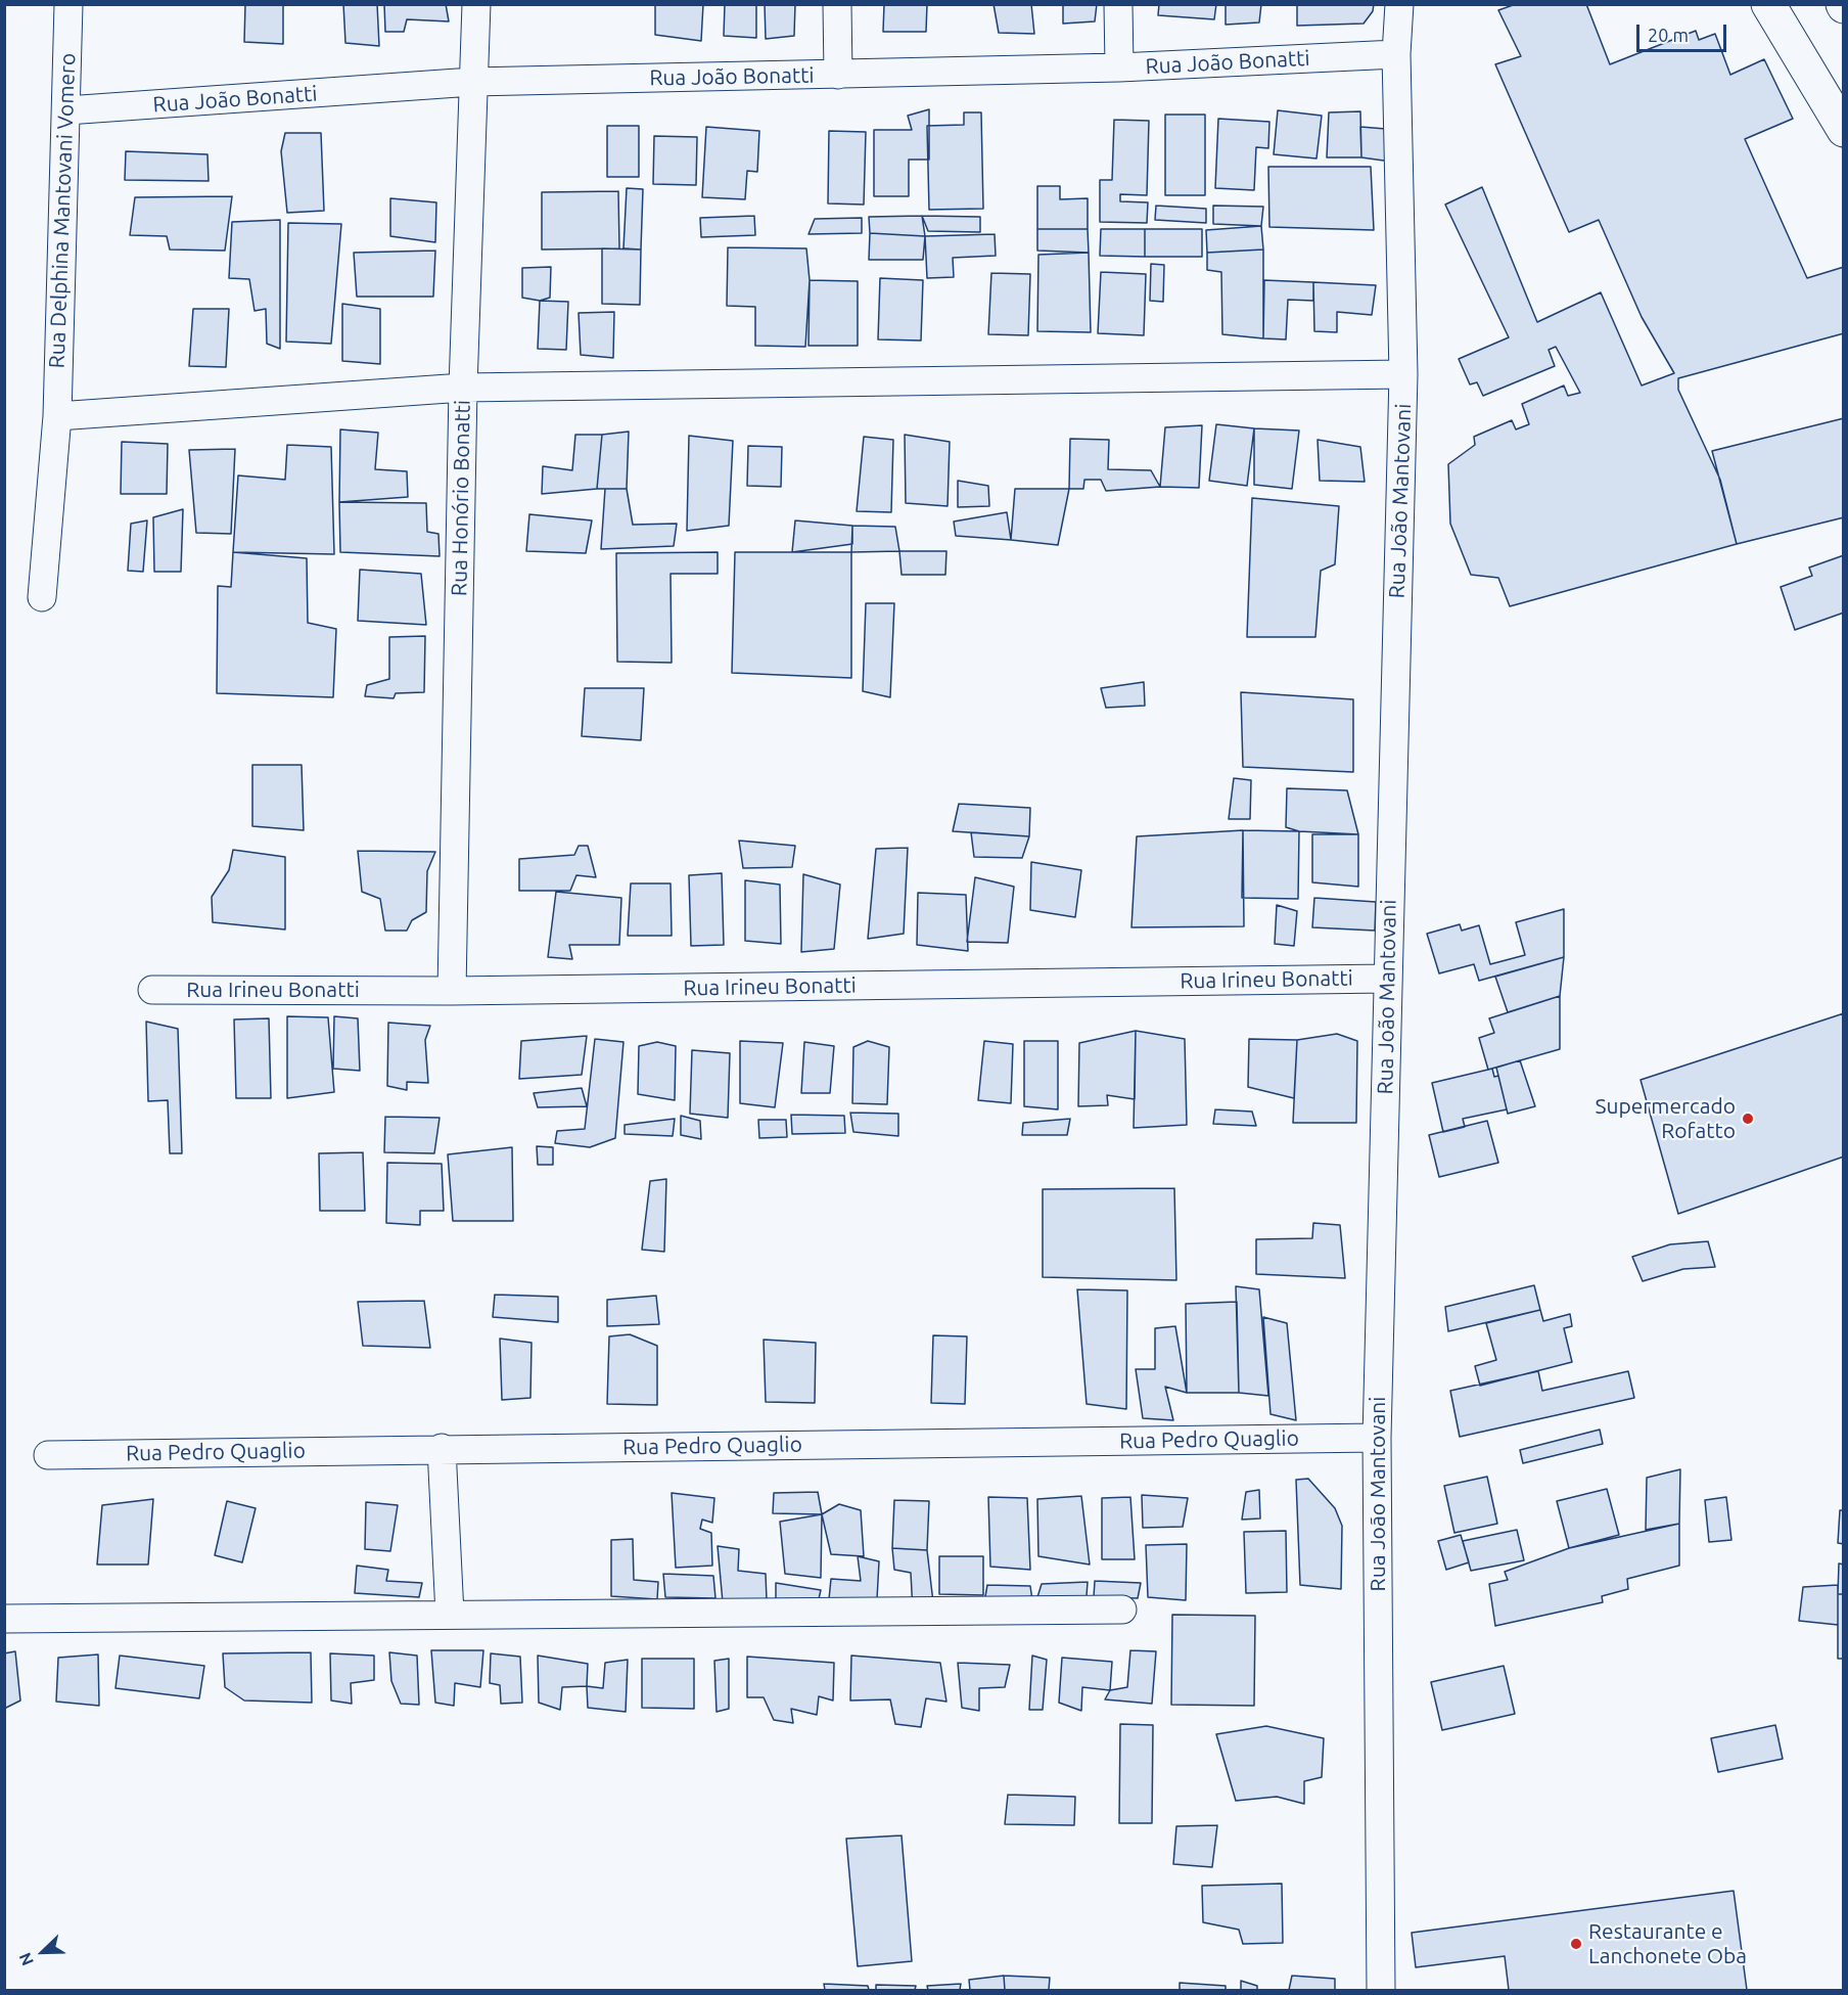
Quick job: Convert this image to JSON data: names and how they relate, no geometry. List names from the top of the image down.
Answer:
{
  "streets": {
    "street": [
      "Rua João Bonatti",
      "Rua Delphina Mantovani Vomero",
      "Rua Honório Bonatti",
      "Rua João Mantovani",
      "Rua Irineu Bonatti",
      "Rua Pedro Quaglio"
    ]
  },
  "crossings": [
    ["Rua João Bonatti", "Rua Delphina Mantovani Vomero"],
    ["Rua João Bonatti", "Rua Honório Bonatti"],
    ["Rua João Bonatti", "Rua João Mantovani"],
    ["Rua Honório Bonatti", "Rua Irineu Bonatti"],
    ["Rua João Mantovani", "Rua Irineu Bonatti"],
    ["Rua João Mantovani", "Rua Pedro Quaglio"]
  ],
  "places": ["Supermercado Rofatto", "Restaurante e Lanchonete Oba"],
  "scale_bar": "20 m",
  "north": "bottom left"
}
